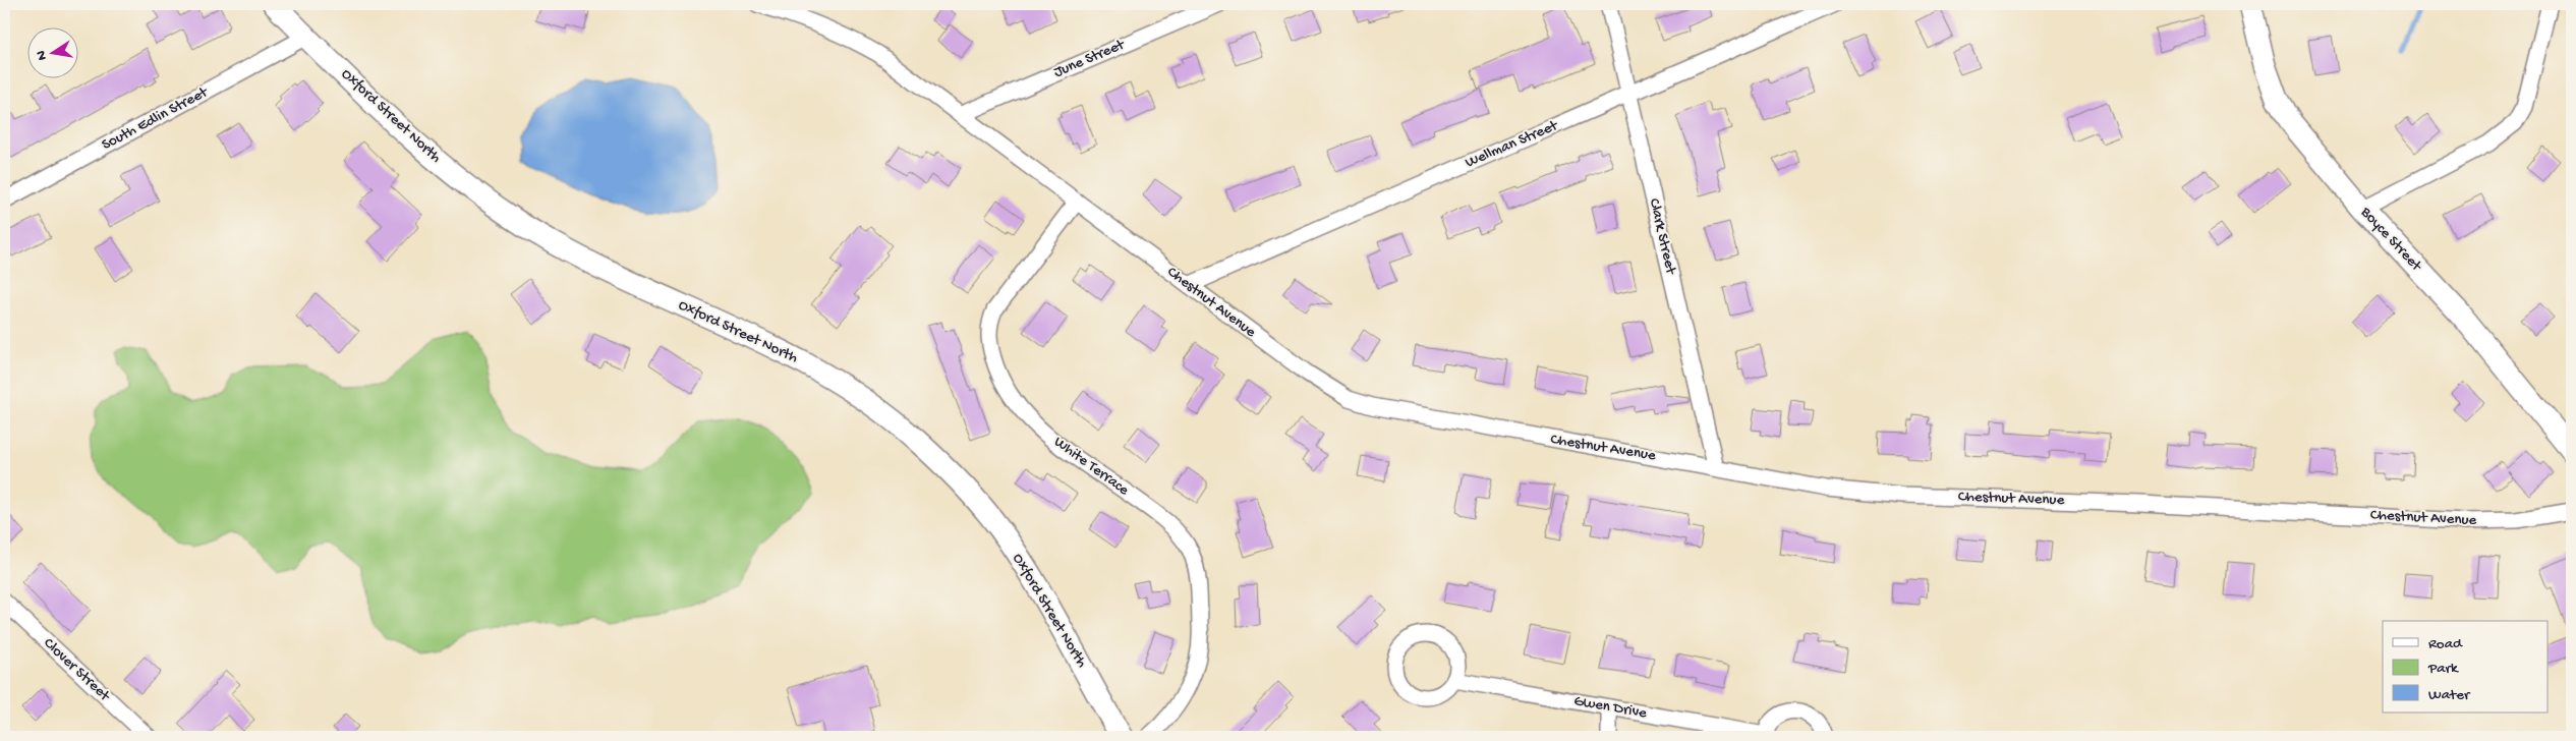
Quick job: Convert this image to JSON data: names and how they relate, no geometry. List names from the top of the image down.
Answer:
{
  "streets": {
    "street": [
      "June Street",
      "Oxford Street North",
      "South Edlin Street",
      "Wellman Street",
      "Clark Street",
      "Boyce Street",
      "Chestnut Avenue",
      "White Terrace",
      "Clover Street",
      "Gwen Drive"
    ]
  },
  "crossings": [
    ["June Street", "Chestnut Avenue"],
    ["Oxford Street North", "South Edlin Street"],
    ["Wellman Street", "Clark Street"],
    ["Wellman Street", "Chestnut Avenue"],
    ["Clark Street", "Chestnut Avenue"],
    ["Chestnut Avenue", "White Terrace"]
  ],
  "legend": ["Road", "Park", "Water"],
  "north": "left"
}
